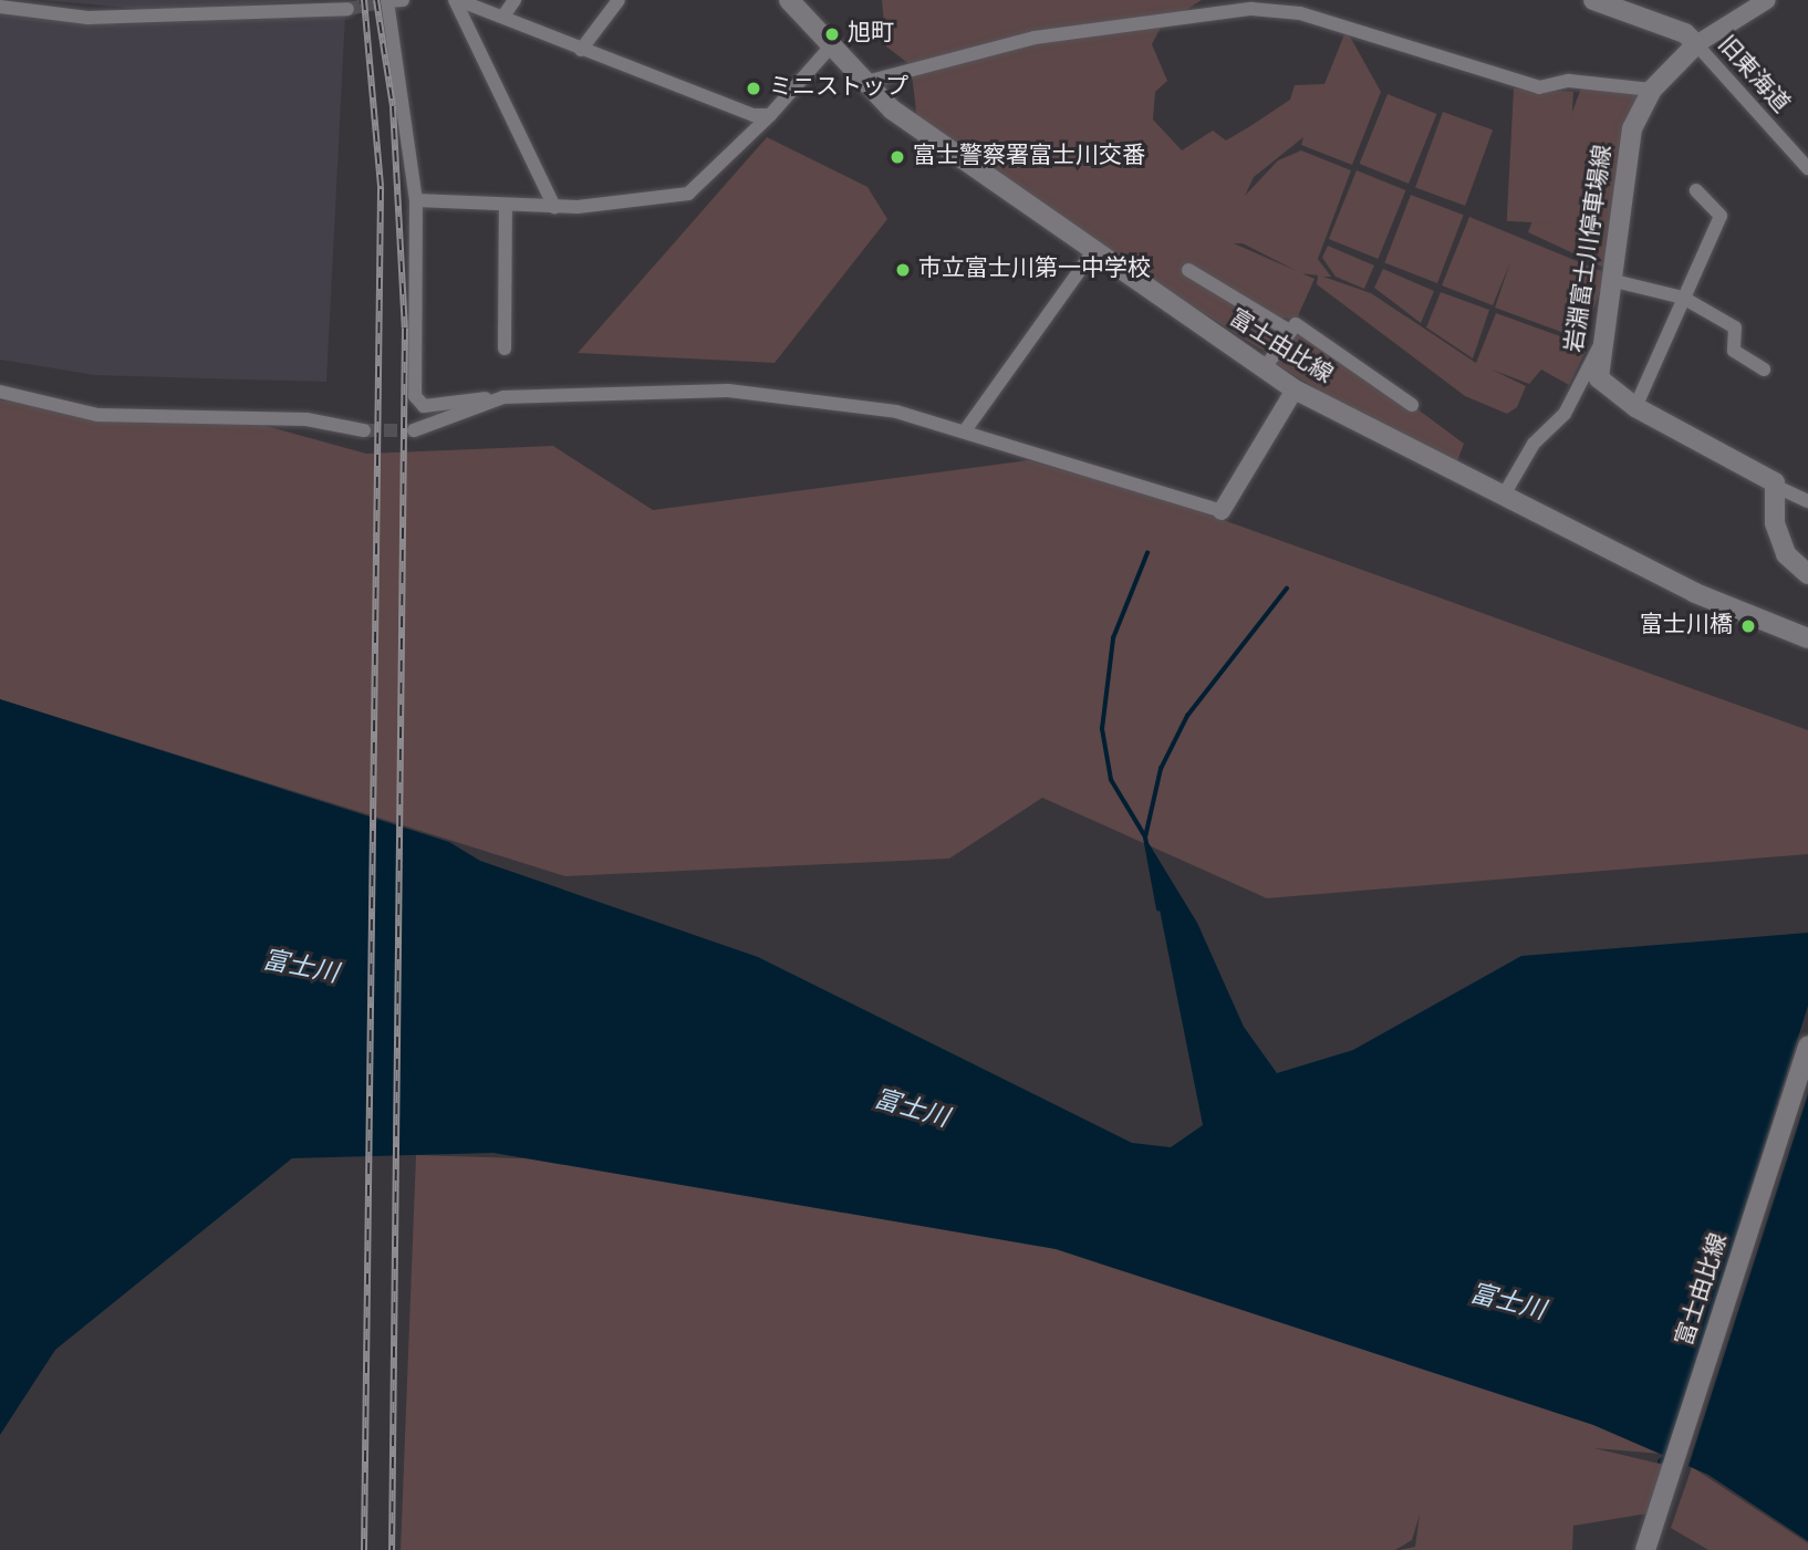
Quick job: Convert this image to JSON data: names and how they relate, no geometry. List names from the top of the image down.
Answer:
{
  "streets": {
    "main road": ["岩淵富士川停車場線", "富士由比線"],
    "street": ["旧東海道"]
  },
  "crossings": [
    ["旧東海道", "岩淵富士川停車場線"]
  ],
  "water": ["富士川"],
  "places": [
    "旭町",
    "ミニストップ",
    "富士警察署富士川交番",
    "市立富士川第一中学校",
    "富士川橋"
  ]
}
